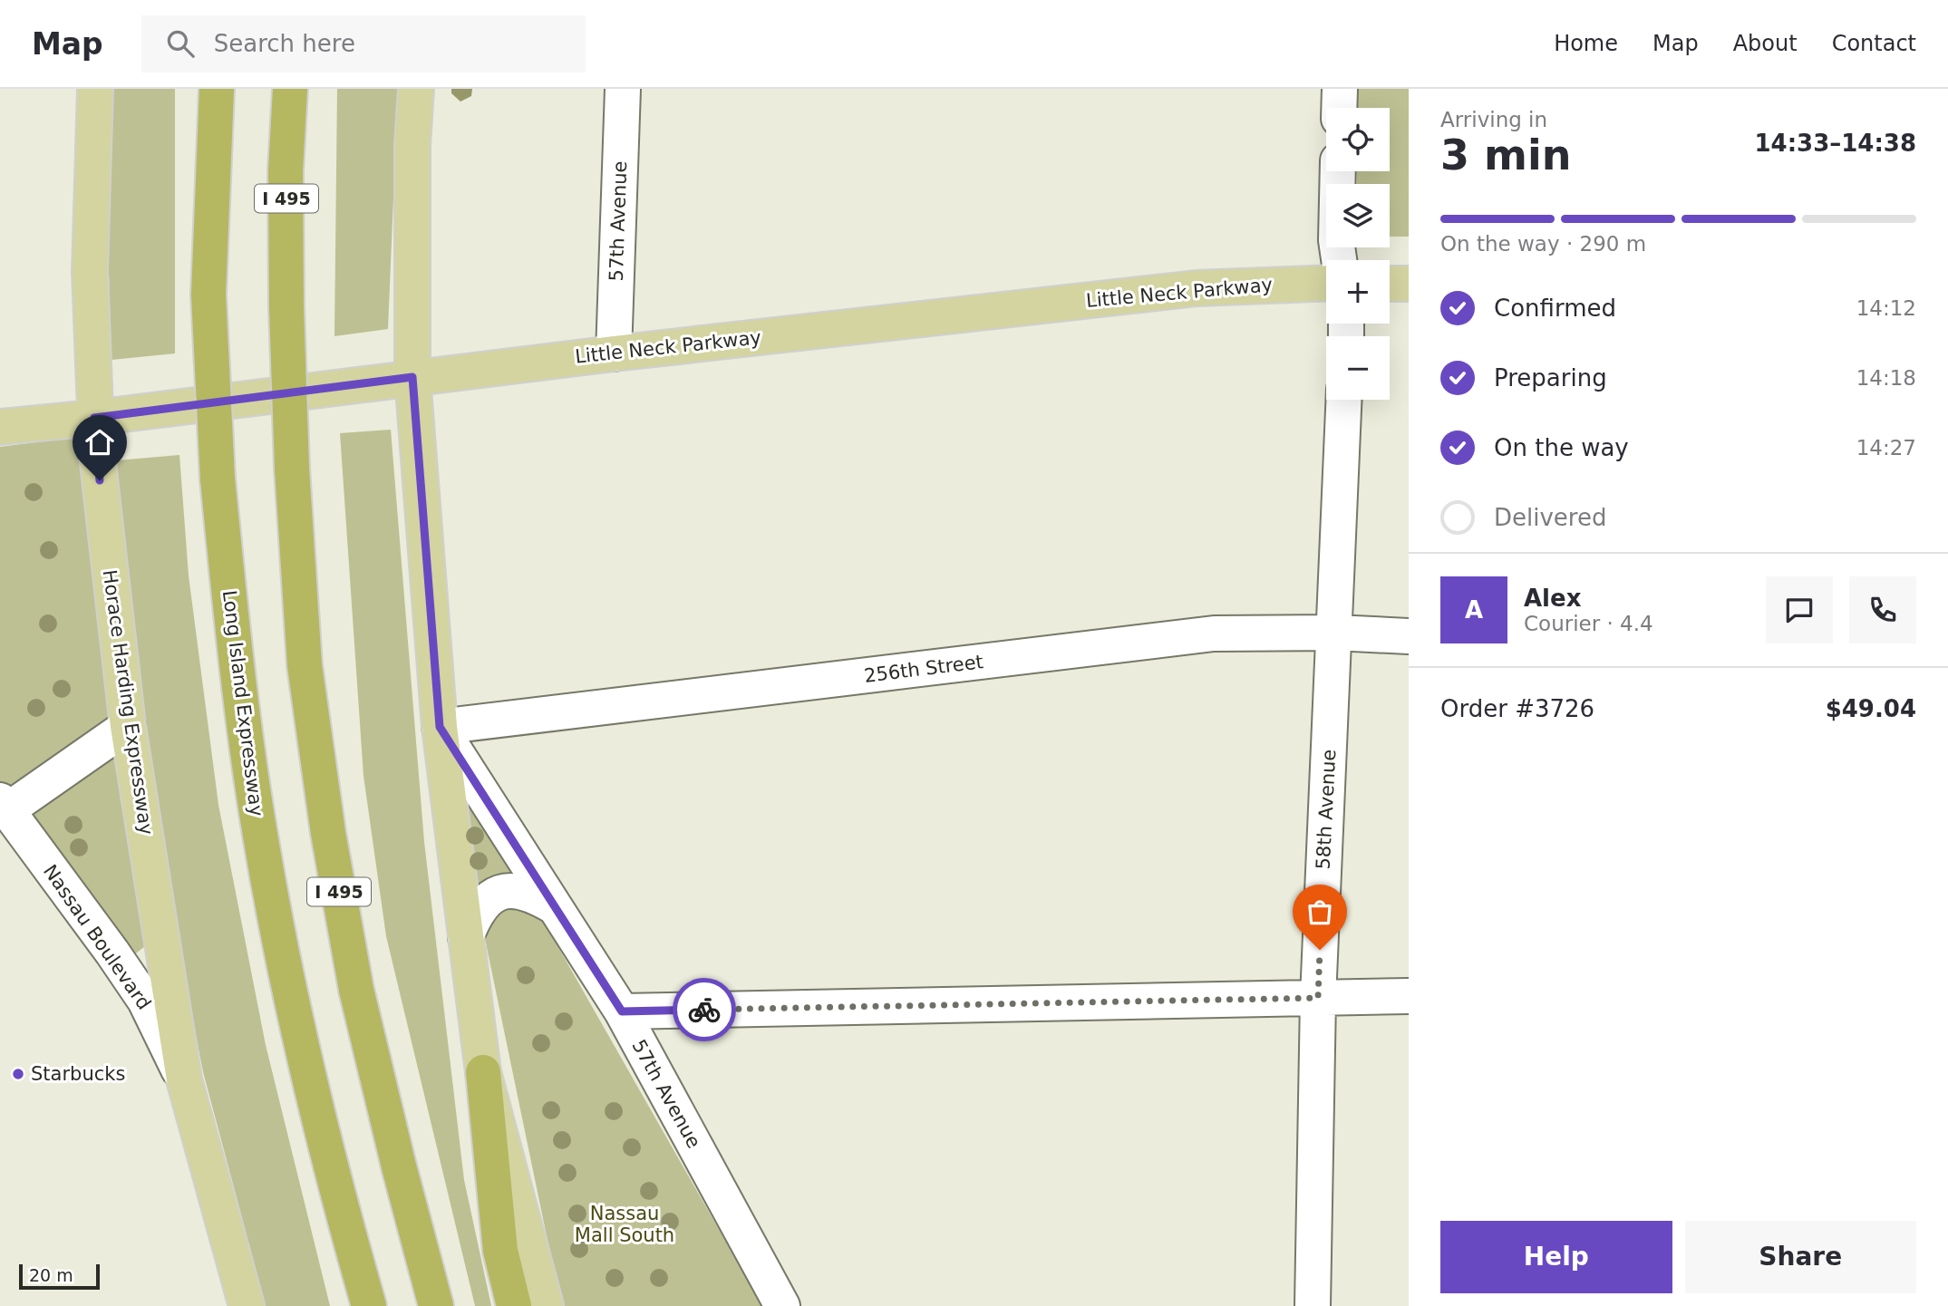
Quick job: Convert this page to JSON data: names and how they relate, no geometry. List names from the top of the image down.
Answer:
{
  "streets": {
    "highway": ["I 495", "Long Island Expressway"],
    "main road": ["Little Neck Parkway", "Horace Harding Expressway"],
    "street": [
      "57th Avenue",
      "256th Street",
      "58th Avenue",
      "Nassau Boulevard"
    ]
  },
  "crossings": [
    ["57th Avenue", "Little Neck Parkway"],
    ["57th Avenue", "256th Street"],
    ["Little Neck Parkway", "Horace Harding Expressway"],
    ["256th Street", "58th Avenue"],
    ["Horace Harding Expressway", "Nassau Boulevard"]
  ],
  "parks": ["Nassau Mall South"],
  "places": ["Starbucks"],
  "scale_bar": "20 m",
  "page": {
    "header": "Map",
    "search": "Search here",
    "nav": [
      "Home",
      "Map",
      "About",
      "Contact"
    ],
    "heading": ["3 min", "Arriving in", "14:33–14:38"],
    "panel": [
      "Alex",
      "Courier · 4.4",
      "Order #3726",
      "$49.04"
    ],
    "map_buttons": ["+", "−"],
    "bar": "On the way · 290 m",
    "list": [
      ["Confirmed", "14:12"],
      ["Preparing", "14:18"],
      ["On the way", "14:27"],
      "Delivered"
    ],
    "round": "A",
    "buttons": ["Help", "Share"],
    "scale": "20 m"
  }
}
